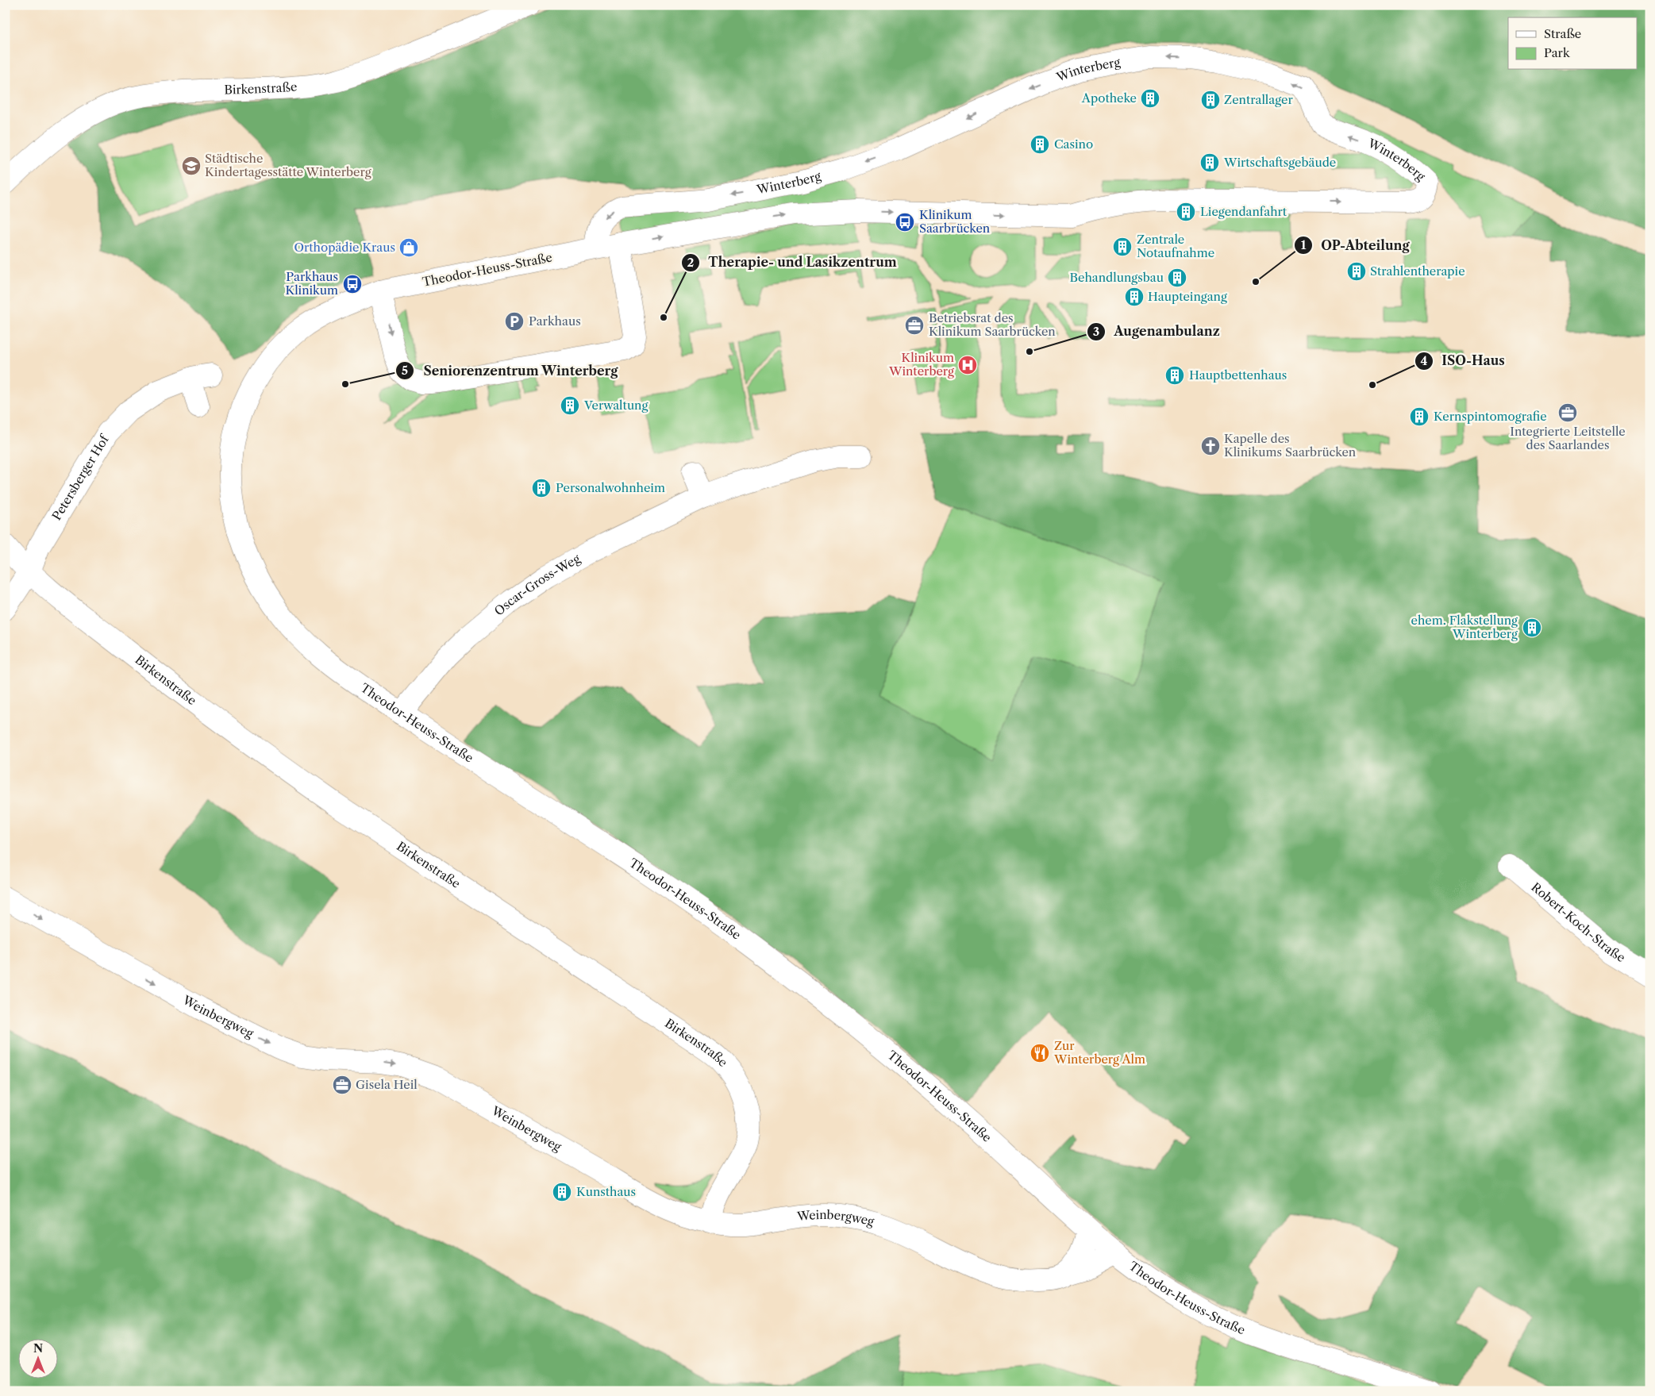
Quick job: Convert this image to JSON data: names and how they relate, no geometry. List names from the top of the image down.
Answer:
{
  "streets": {
    "street": [
      "Winterberg",
      "Birkenstraße",
      "Theodor-Heuss-Straße",
      "Petersberger Hof",
      "Oscar-Gross-Weg",
      "Robert-Koch-Straße",
      "Weinbergweg"
    ]
  },
  "crossings": [
    ["Winterberg", "Theodor-Heuss-Straße"],
    ["Birkenstraße", "Petersberger Hof"],
    ["Birkenstraße", "Weinbergweg"],
    ["Theodor-Heuss-Straße", "Oscar-Gross-Weg"],
    ["Theodor-Heuss-Straße", "Weinbergweg"]
  ],
  "one_way": ["Weinbergweg"],
  "places": {
    "building": [
      "Apotheke",
      "Zentrallager",
      "Casino",
      "Wirtschaftsgebäude",
      "Liegendanfahrt",
      "Zentrale Notaufnahme",
      "Strahlentherapie",
      "Behandlungsbau",
      "Haupteingang",
      "Hauptbettenhaus",
      "Verwaltung",
      "Kernspintomografie",
      "Personalwohnheim",
      "ehem. Flakstellung Winterberg",
      "Kunsthaus"
    ],
    "school or university": ["Städtische Kindertagesstätte Winterberg"],
    "bus stop": ["Klinikum Saarbrücken", "Parkhaus Klinikum"],
    "shop": ["Orthopädie Kraus"],
    "other": [
      "OP-Abteilung",
      "Therapie- und Lasikzentrum",
      "Augenambulanz",
      "Seniorenzentrum Winterberg",
      "ISO-Haus"
    ],
    "parking": ["Parkhaus"],
    "office": ["Betriebsrat des Klinikum Saarbrücken", "Integrierte Leitstelle des Saarlandes", "Gisela Heil"],
    "hospital": ["Klinikum Winterberg"],
    "church": ["Kapelle des Klinikums Saarbrücken"],
    "restaurant": ["Zur Winterberg Alm"]
  },
  "legend": ["Straße", "Park"],
  "north": "top"
}
